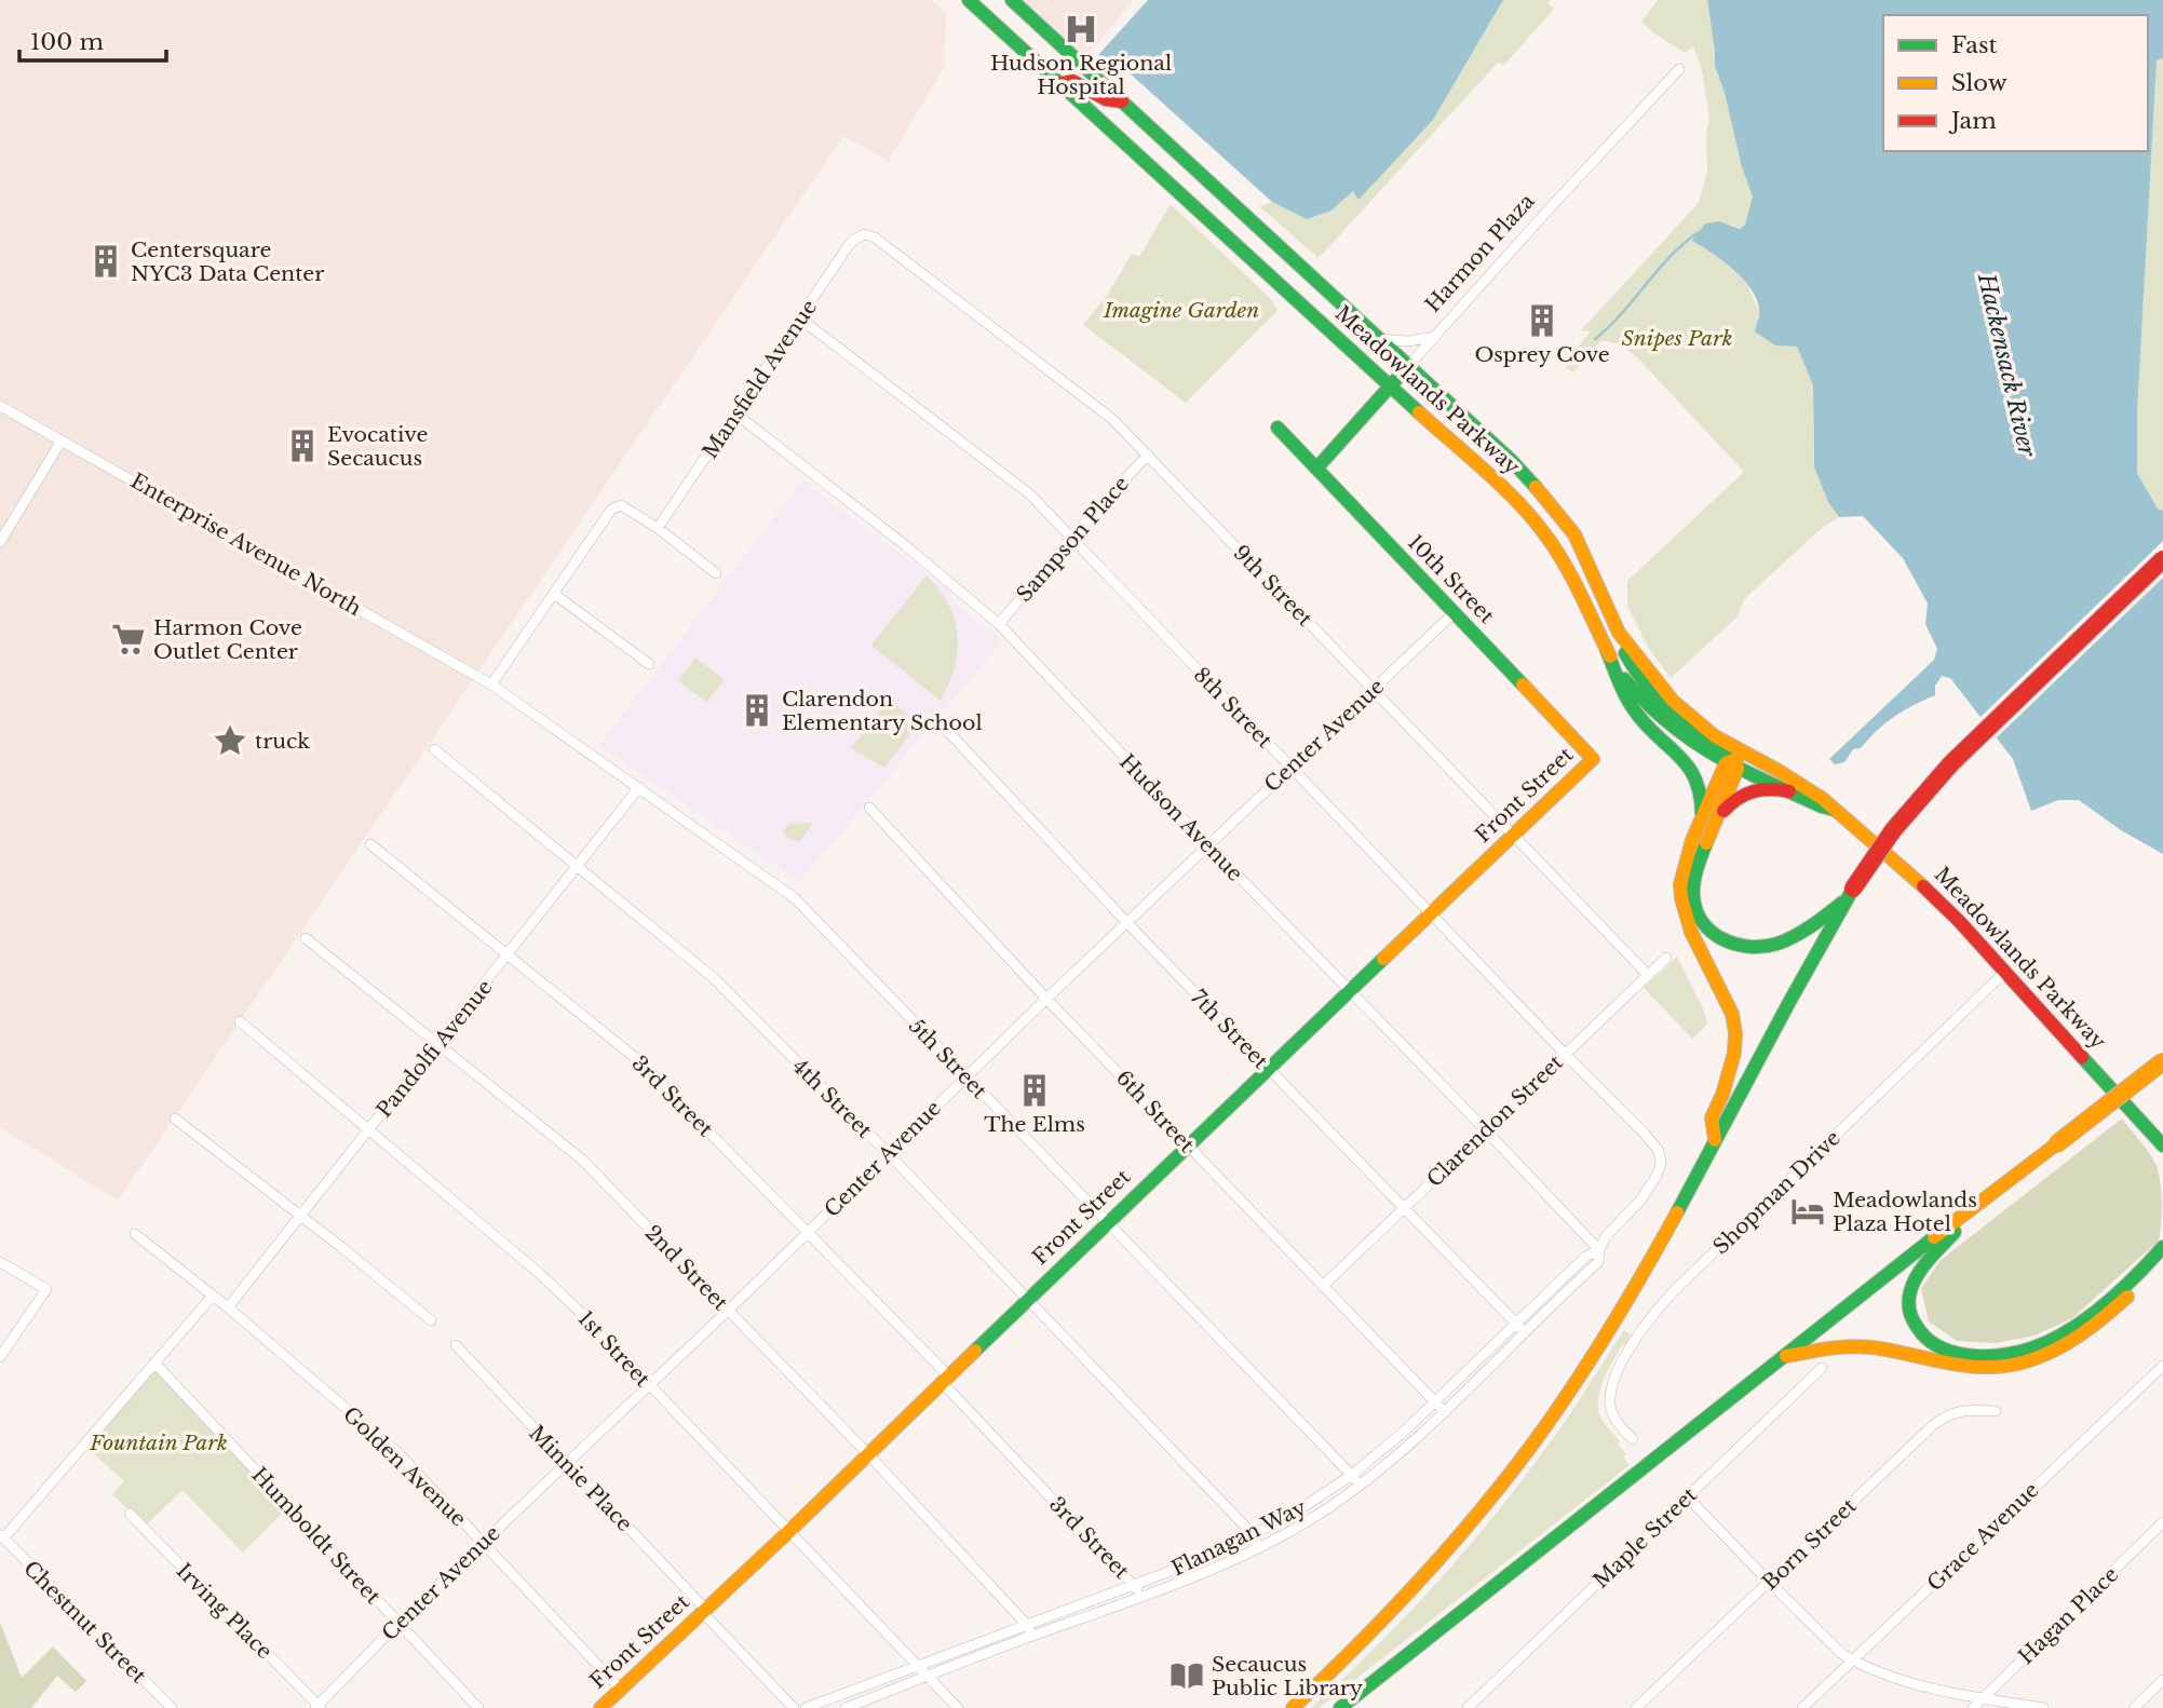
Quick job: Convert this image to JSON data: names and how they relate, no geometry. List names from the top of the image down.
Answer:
{
  "streets": {
    "main road": [
      "Harmon Plaza",
      "Meadowlands Parkway",
      "10th Street",
      "Front Street"
    ],
    "street": [
      "Mansfield Avenue",
      "Sampson Place",
      "Enterprise Avenue North",
      "9th Street",
      "8th Street",
      "Center Avenue",
      "Hudson Avenue",
      "7th Street",
      "Pandolfi Avenue",
      "5th Street",
      "3rd Street",
      "4th Street",
      "6th Street",
      "Clarendon Street",
      "Shopman Drive",
      "2nd Street",
      "1st Street",
      "Golden Avenue",
      "Minnie Place",
      "Humboldt Street",
      "Grace Avenue",
      "Flanagan Way",
      "Maple Street",
      "Born Street",
      "Irving Place",
      "Hagan Place",
      "Chestnut Street"
    ]
  },
  "crossings": [
    ["Harmon Plaza", "Meadowlands Parkway"],
    ["Harmon Plaza", "10th Street"],
    ["Mansfield Avenue", "9th Street"],
    ["Mansfield Avenue", "8th Street"],
    ["Mansfield Avenue", "Hudson Avenue"],
    ["Meadowlands Parkway", "Shopman Drive"],
    ["Sampson Place", "9th Street"],
    ["Sampson Place", "8th Street"],
    ["Sampson Place", "Hudson Avenue"],
    ["Enterprise Avenue North", "5th Street"],
    ["10th Street", "Center Avenue"],
    ["10th Street", "Front Street"],
    ["9th Street", "Center Avenue"],
    ["9th Street", "Front Street"],
    ["9th Street", "Clarendon Street"],
    ["8th Street", "Center Avenue"],
    ["8th Street", "Front Street"],
    ["8th Street", "Clarendon Street"],
    ["8th Street", "Flanagan Way"],
    ["Center Avenue", "Hudson Avenue"],
    ["Center Avenue", "7th Street"],
    ["Center Avenue", "5th Street"],
    ["Center Avenue", "3rd Street"],
    ["Center Avenue", "4th Street"],
    ["Center Avenue", "6th Street"],
    ["Center Avenue", "2nd Street"],
    ["Center Avenue", "1st Street"],
    ["Center Avenue", "Golden Avenue"],
    ["Center Avenue", "Minnie Place"],
    ["Center Avenue", "Humboldt Street"],
    ["Center Avenue", "Irving Place"],
    ["Front Street", "Hudson Avenue"],
    ["Front Street", "7th Street"],
    ["Front Street", "5th Street"],
    ["Front Street", "3rd Street"],
    ["Front Street", "4th Street"],
    ["Front Street", "6th Street"],
    ["Front Street", "2nd Street"],
    ["Front Street", "1st Street"],
    ["Front Street", "Golden Avenue"],
    ["Front Street", "Minnie Place"],
    ["Hudson Avenue", "Clarendon Street"],
    ["Hudson Avenue", "Flanagan Way"],
    ["7th Street", "Clarendon Street"],
    ["7th Street", "Flanagan Way"],
    ["Pandolfi Avenue", "5th Street"],
    ["Pandolfi Avenue", "3rd Street"],
    ["Pandolfi Avenue", "4th Street"],
    ["Pandolfi Avenue", "2nd Street"],
    ["Pandolfi Avenue", "1st Street"],
    ["Pandolfi Avenue", "Golden Avenue"],
    ["5th Street", "Flanagan Way"],
    ["3rd Street", "Flanagan Way"],
    ["4th Street", "Flanagan Way"],
    ["6th Street", "Clarendon Street"],
    ["6th Street", "Flanagan Way"],
    ["2nd Street", "Flanagan Way"],
    ["1st Street", "Flanagan Way"]
  ],
  "water": ["Hackensack River"],
  "parks": ["Imagine Garden", "Snipes Park", "Fountain Park"],
  "places": {
    "hospital": ["Hudson Regional Hospital"],
    "building": [
      "Centersquare NYC3 Data Center",
      "Osprey Cove",
      "Evocative Secaucus",
      "Clarendon Elementary School",
      "The Elms"
    ],
    "supermarket": ["Harmon Cove Outlet Center"],
    "place": ["truck"],
    "hotel": ["Meadowlands Plaza Hotel"],
    "library": ["Secaucus Public Library"]
  },
  "legend": ["Fast", "Slow", "Jam"],
  "scale_bar": "100 m"
}
